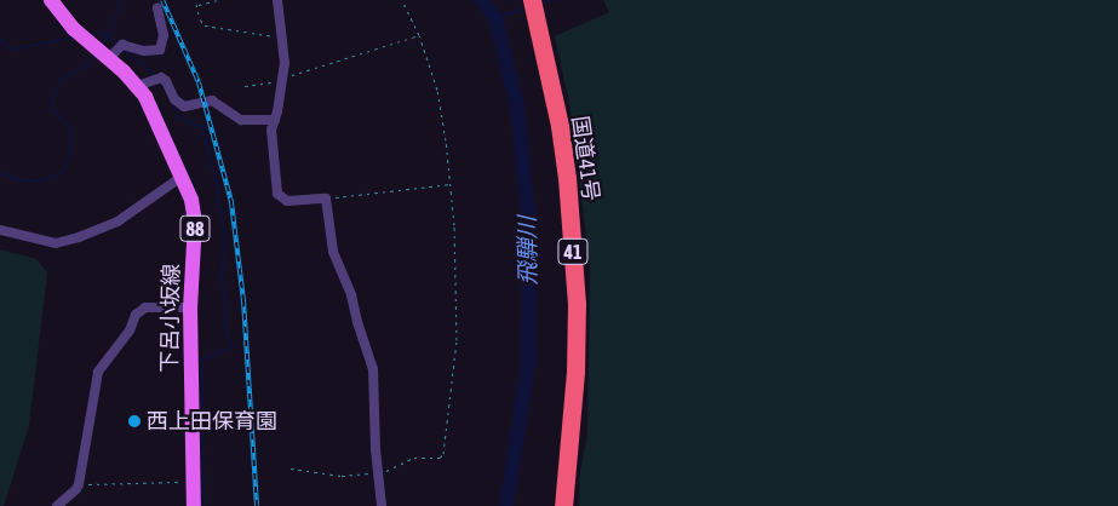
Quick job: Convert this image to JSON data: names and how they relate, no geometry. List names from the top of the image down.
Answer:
{
  "streets": {
    "highway": ["国道41号", "41"],
    "main road": ["88", "下呂小坂線"]
  },
  "water": ["飛騨川"],
  "places": ["西上田保育園"]
}
